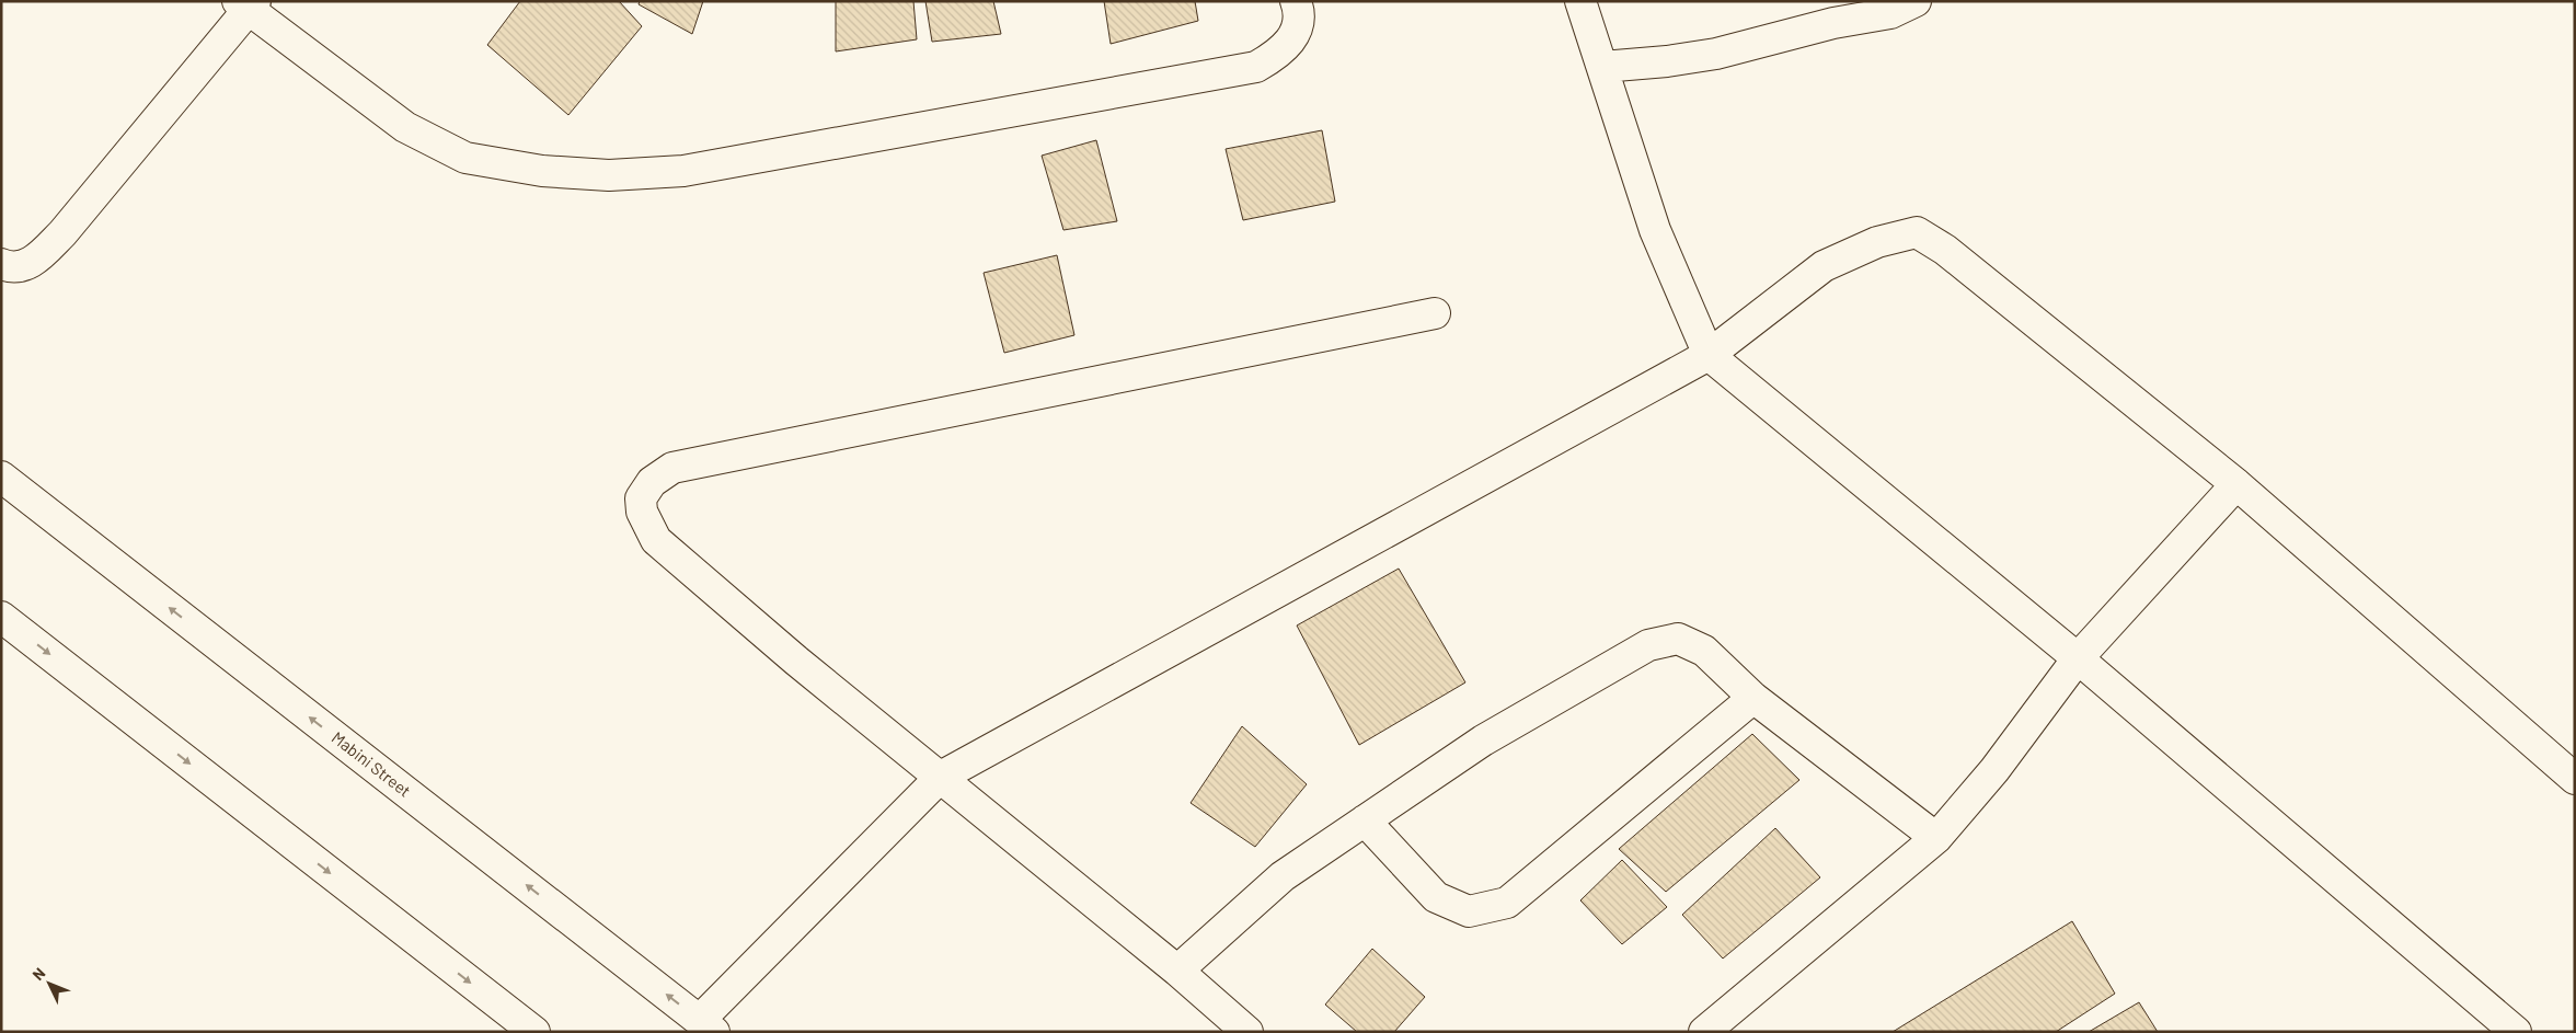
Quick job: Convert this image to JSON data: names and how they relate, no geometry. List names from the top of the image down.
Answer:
{
  "streets": {
    "street": ["Mabini Street"]
  },
  "north": "top left"
}
